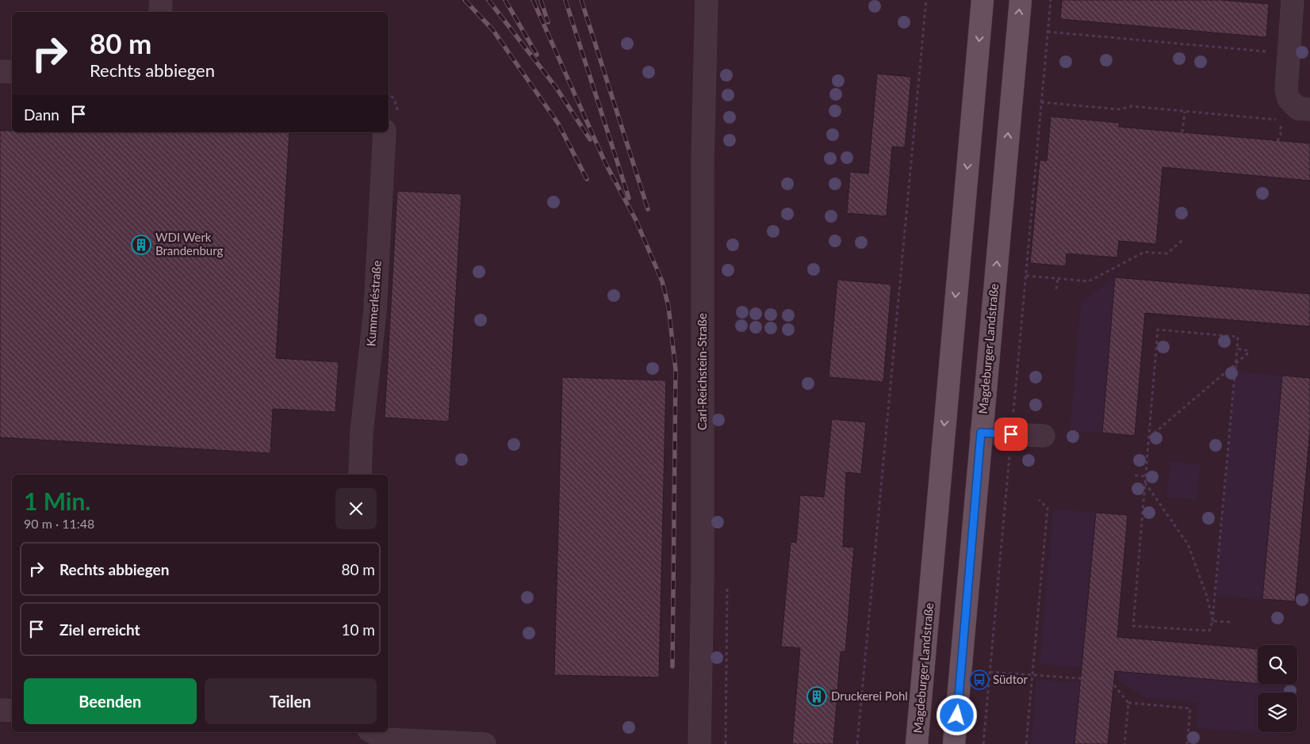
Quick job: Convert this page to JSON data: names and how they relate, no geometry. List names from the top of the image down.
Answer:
{
  "streets": {
    "main road": ["Magdeburger Landstraße"],
    "street": ["Kummerléstraße", "Carl-Reichstein-Straße"]
  },
  "places": {
    "building": ["WDI Werk Brandenburg", "Druckerei Pohl"],
    "bus stop": ["Südtor"]
  },
  "page": {
    "turn": ["80 m", "Rechts abbiegen"],
    "then": "Dann",
    "heading": ["1 Min.", "90 m · 11:48"],
    "list": [
      {
        "name": "Rechts abbiegen",
        "value": "80 m"
      },
      {
        "name": "Ziel erreicht",
        "value": "10 m"
      }
    ],
    "buttons": ["Beenden", "Teilen"]
  }
}
